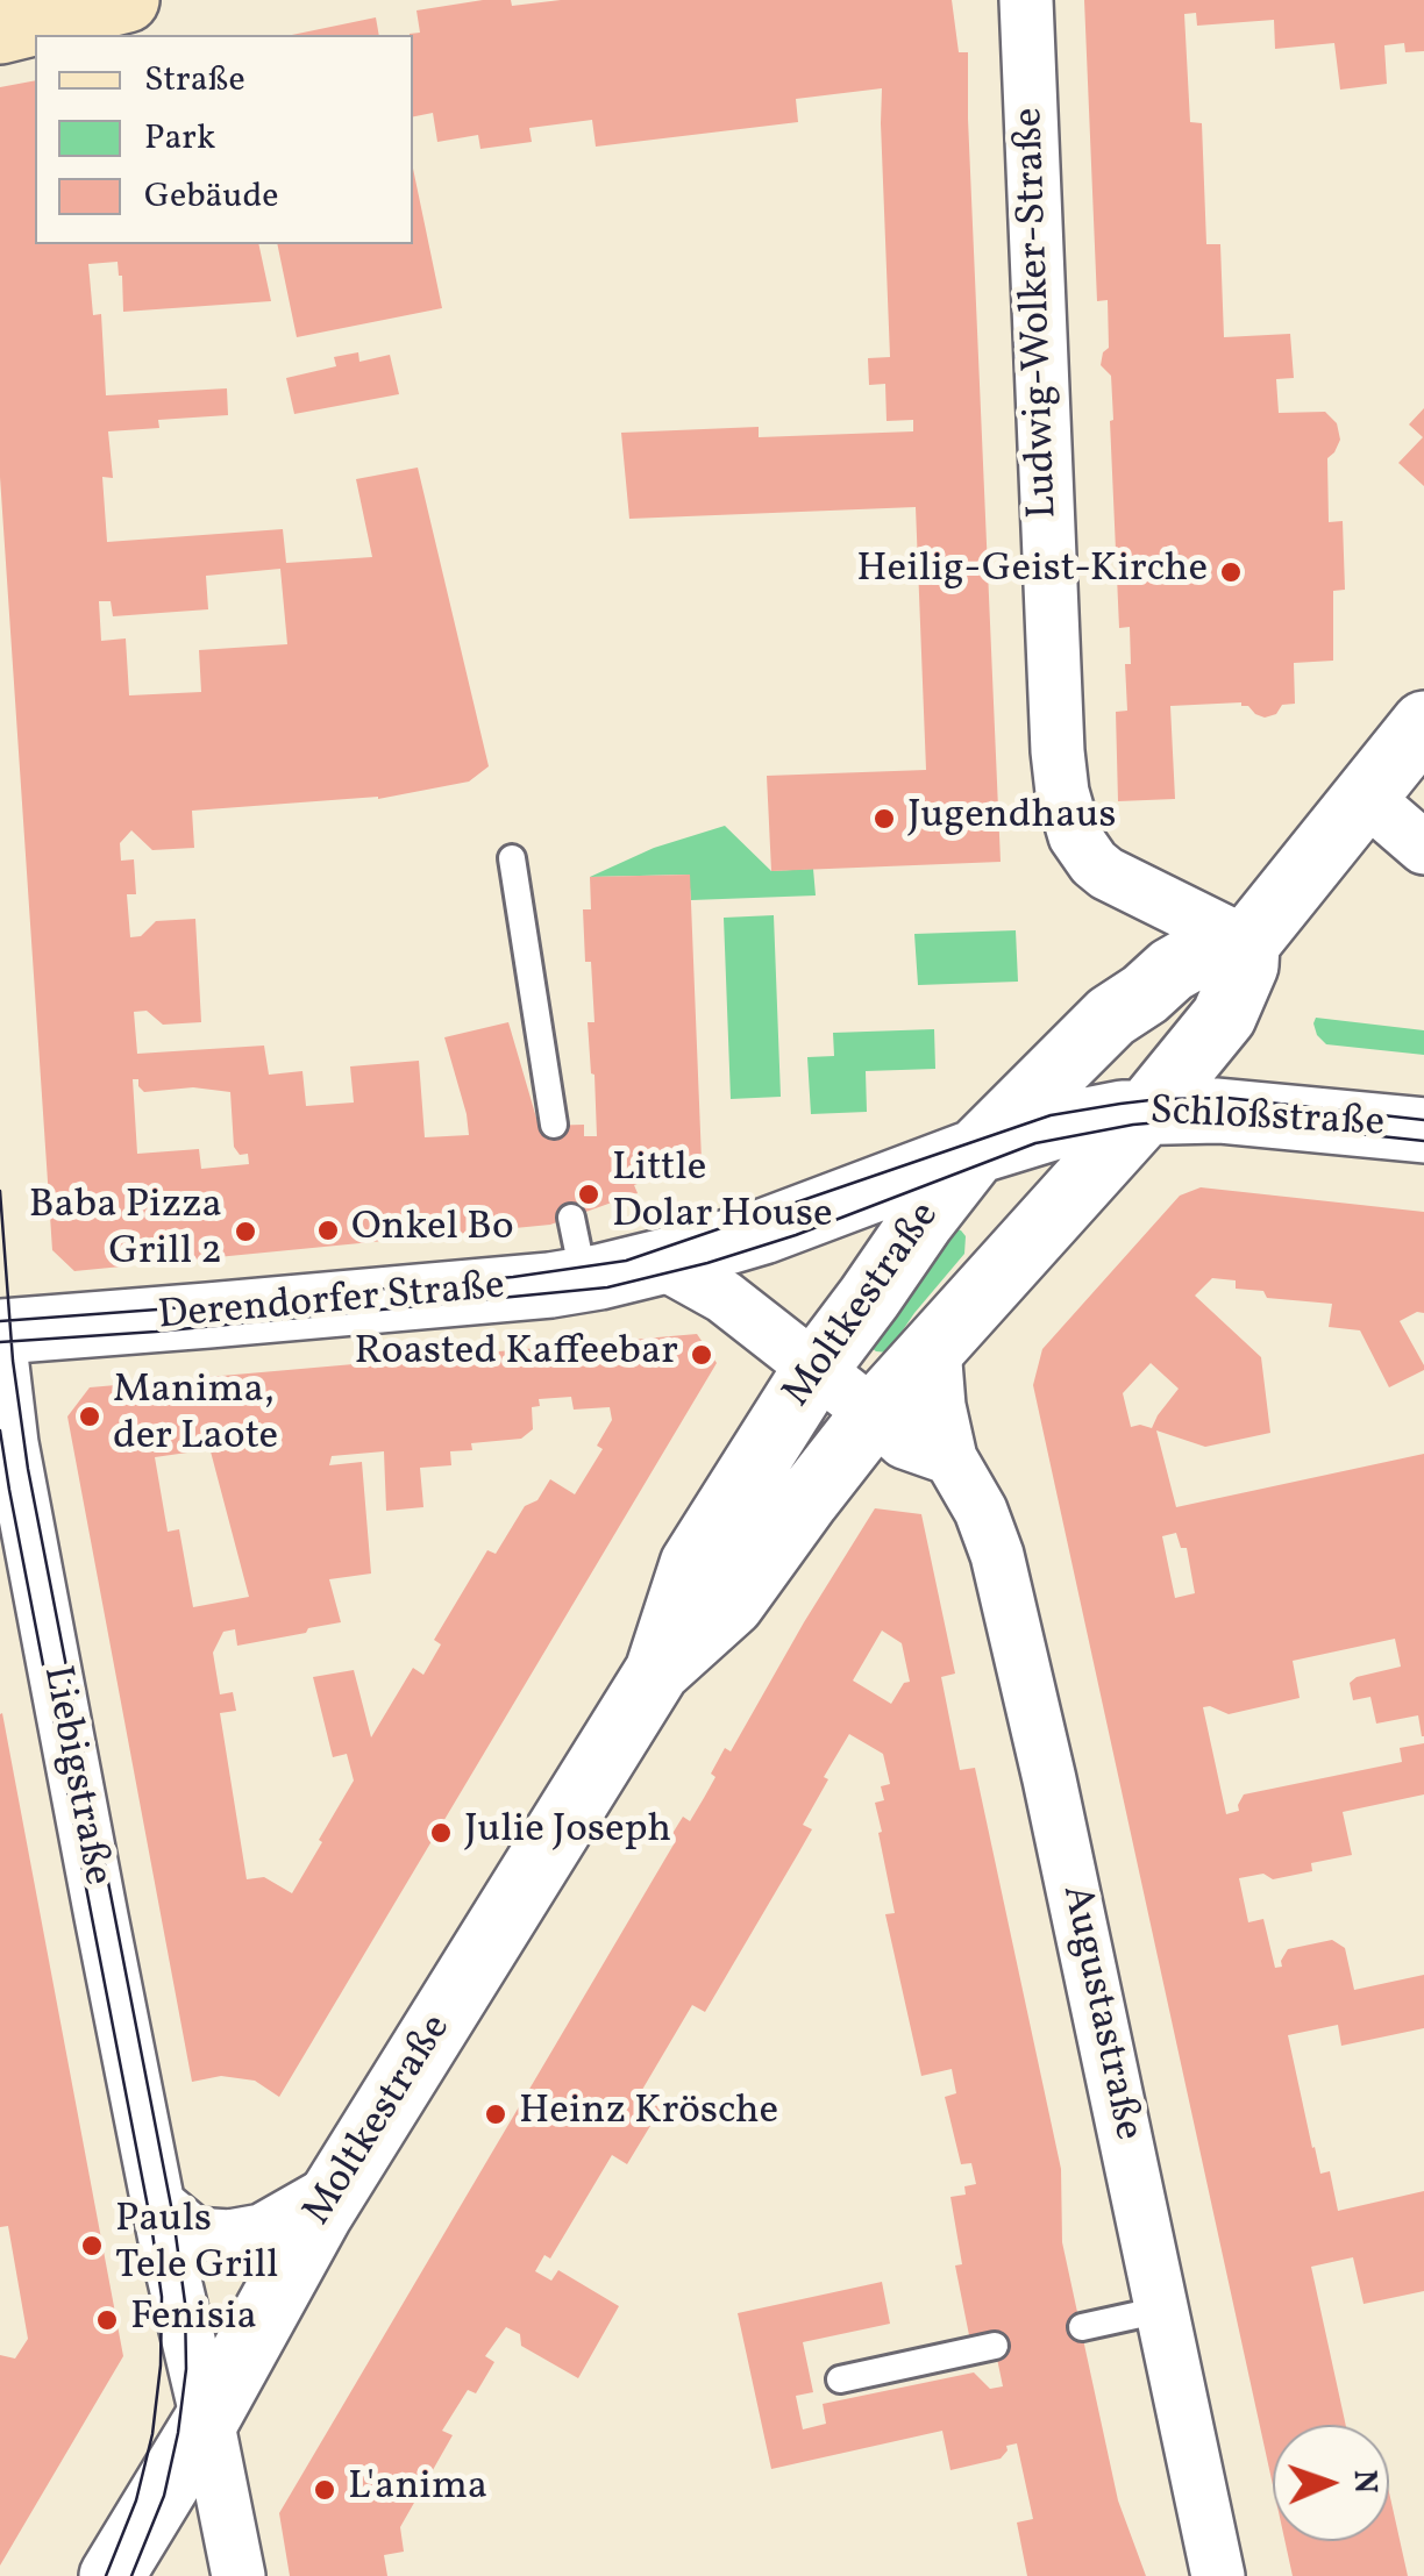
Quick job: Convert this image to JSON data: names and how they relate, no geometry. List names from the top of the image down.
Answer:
{
  "streets": {
    "street": [
      "Ludwig-Wolker-Straße",
      "Schloßstraße",
      "Derendorfer Straße",
      "Moltkestraße",
      "Liebigstraße",
      "Augustastraße"
    ]
  },
  "crossings": [
    ["Ludwig-Wolker-Straße", "Moltkestraße"],
    ["Schloßstraße", "Derendorfer Straße"],
    ["Schloßstraße", "Moltkestraße"],
    ["Derendorfer Straße", "Moltkestraße"],
    ["Moltkestraße", "Liebigstraße"],
    ["Moltkestraße", "Augustastraße"]
  ],
  "places": [
    "Heilig-Geist-Kirche",
    "Jugendhaus",
    "Little Dolar House",
    "Onkel Bo",
    "Baba Pizza Grill 2",
    "Roasted Kaffeebar",
    "Manima, der Laote",
    "Julie Joseph",
    "Heinz Krösche",
    "Pauls Tele Grill",
    "Fenisia",
    "L'anima"
  ],
  "legend": ["Straße", "Park", "Gebäude"],
  "north": "right"
}
